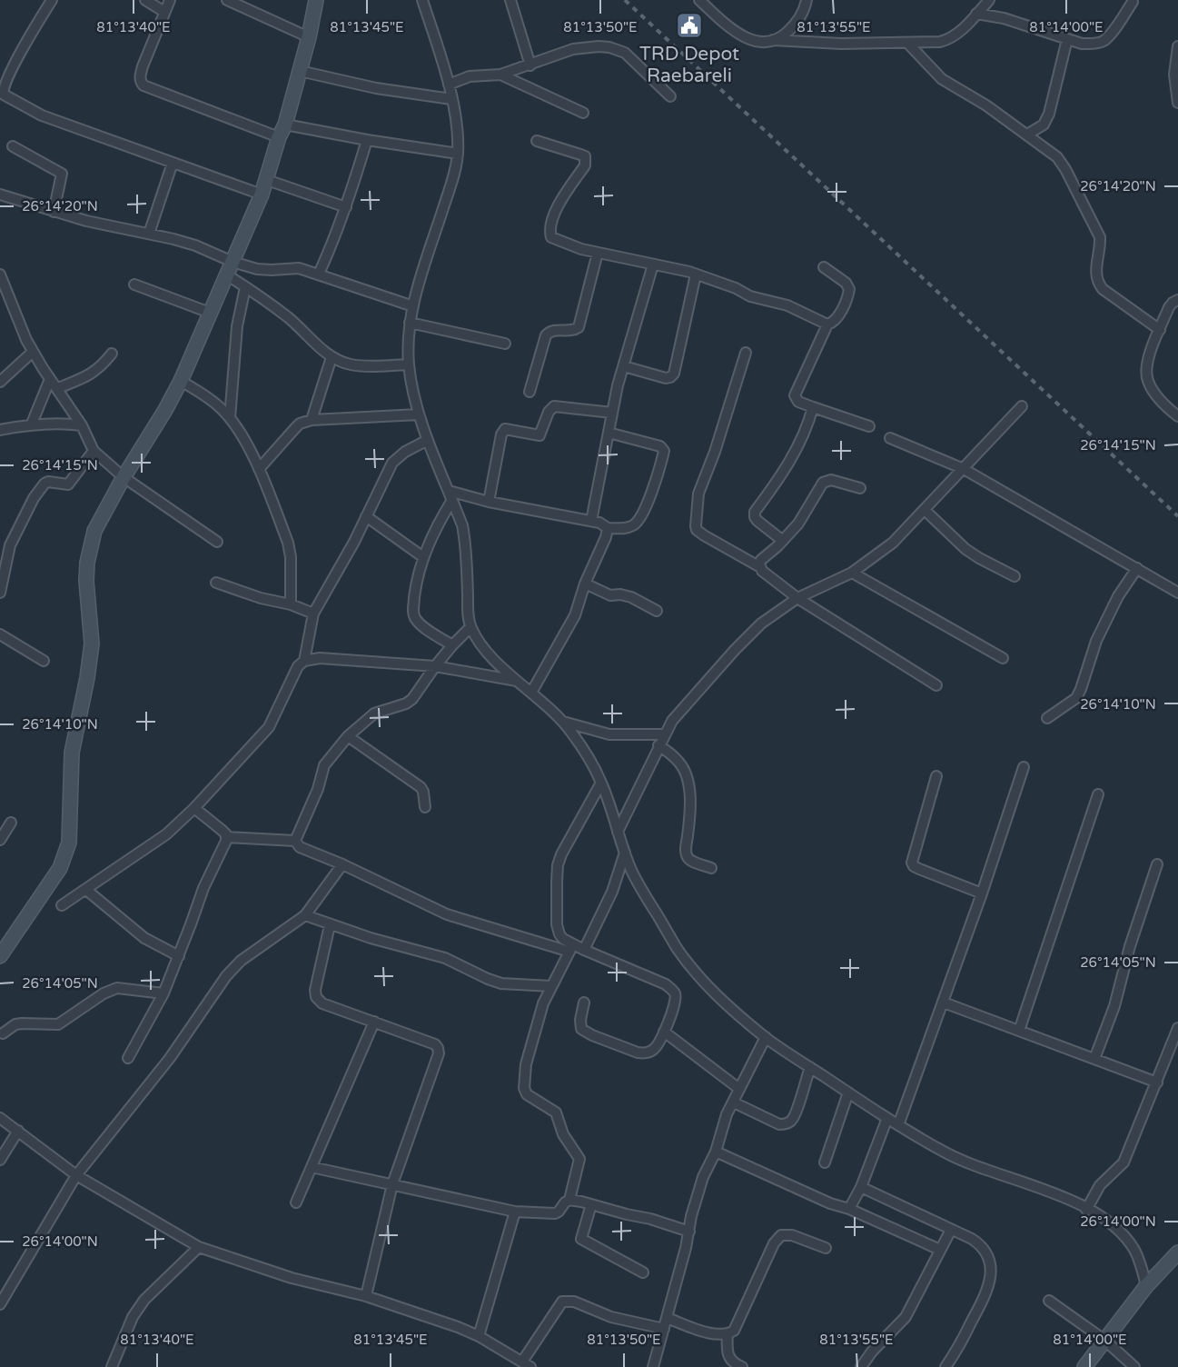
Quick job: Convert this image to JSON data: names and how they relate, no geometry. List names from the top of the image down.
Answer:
{
  "places": {
    "public building": ["TRD Depot Raebareli"]
  },
  "coordinates": [
    "81°13'40\"E",
    "81°13'45\"E",
    "81°13'50\"E",
    "81°13'55\"E",
    "81°14'00\"E",
    "26°14'20\"N",
    "26°14'15\"N",
    "26°14'10\"N",
    "26°14'05\"N",
    "26°14'00\"N"
  ]
}
